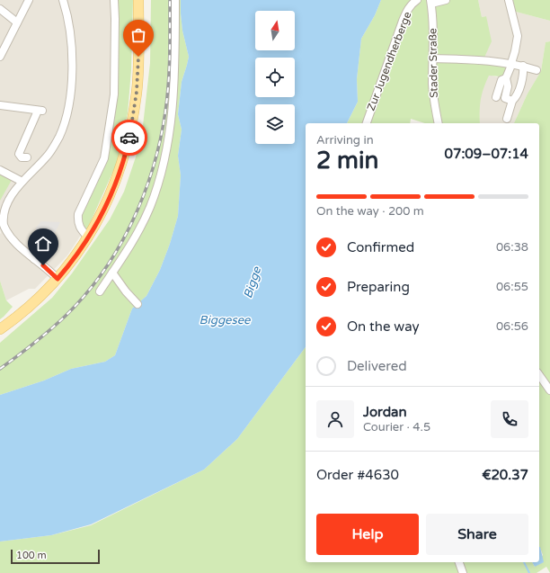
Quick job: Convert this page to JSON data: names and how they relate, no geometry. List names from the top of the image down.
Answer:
{
  "streets": {
    "street": ["Zur Jugendherberge", "Stader Straße"]
  },
  "water": ["Bigge", "Biggesee"],
  "scale_bar": "100 m",
  "north": "top",
  "page": {
    "heading": ["2 min", "Arriving in", "07:09–07:14"],
    "panel": [
      "Jordan",
      "Courier · 4.5",
      "Order #4630",
      "€20.37"
    ],
    "bar": "On the way · 200 m",
    "list": [
      ["Confirmed", "06:38"],
      ["Preparing", "06:55"],
      ["On the way", "06:56"],
      "Delivered"
    ],
    "buttons": ["Help", "Share"],
    "scale": "100 m"
  }
}
